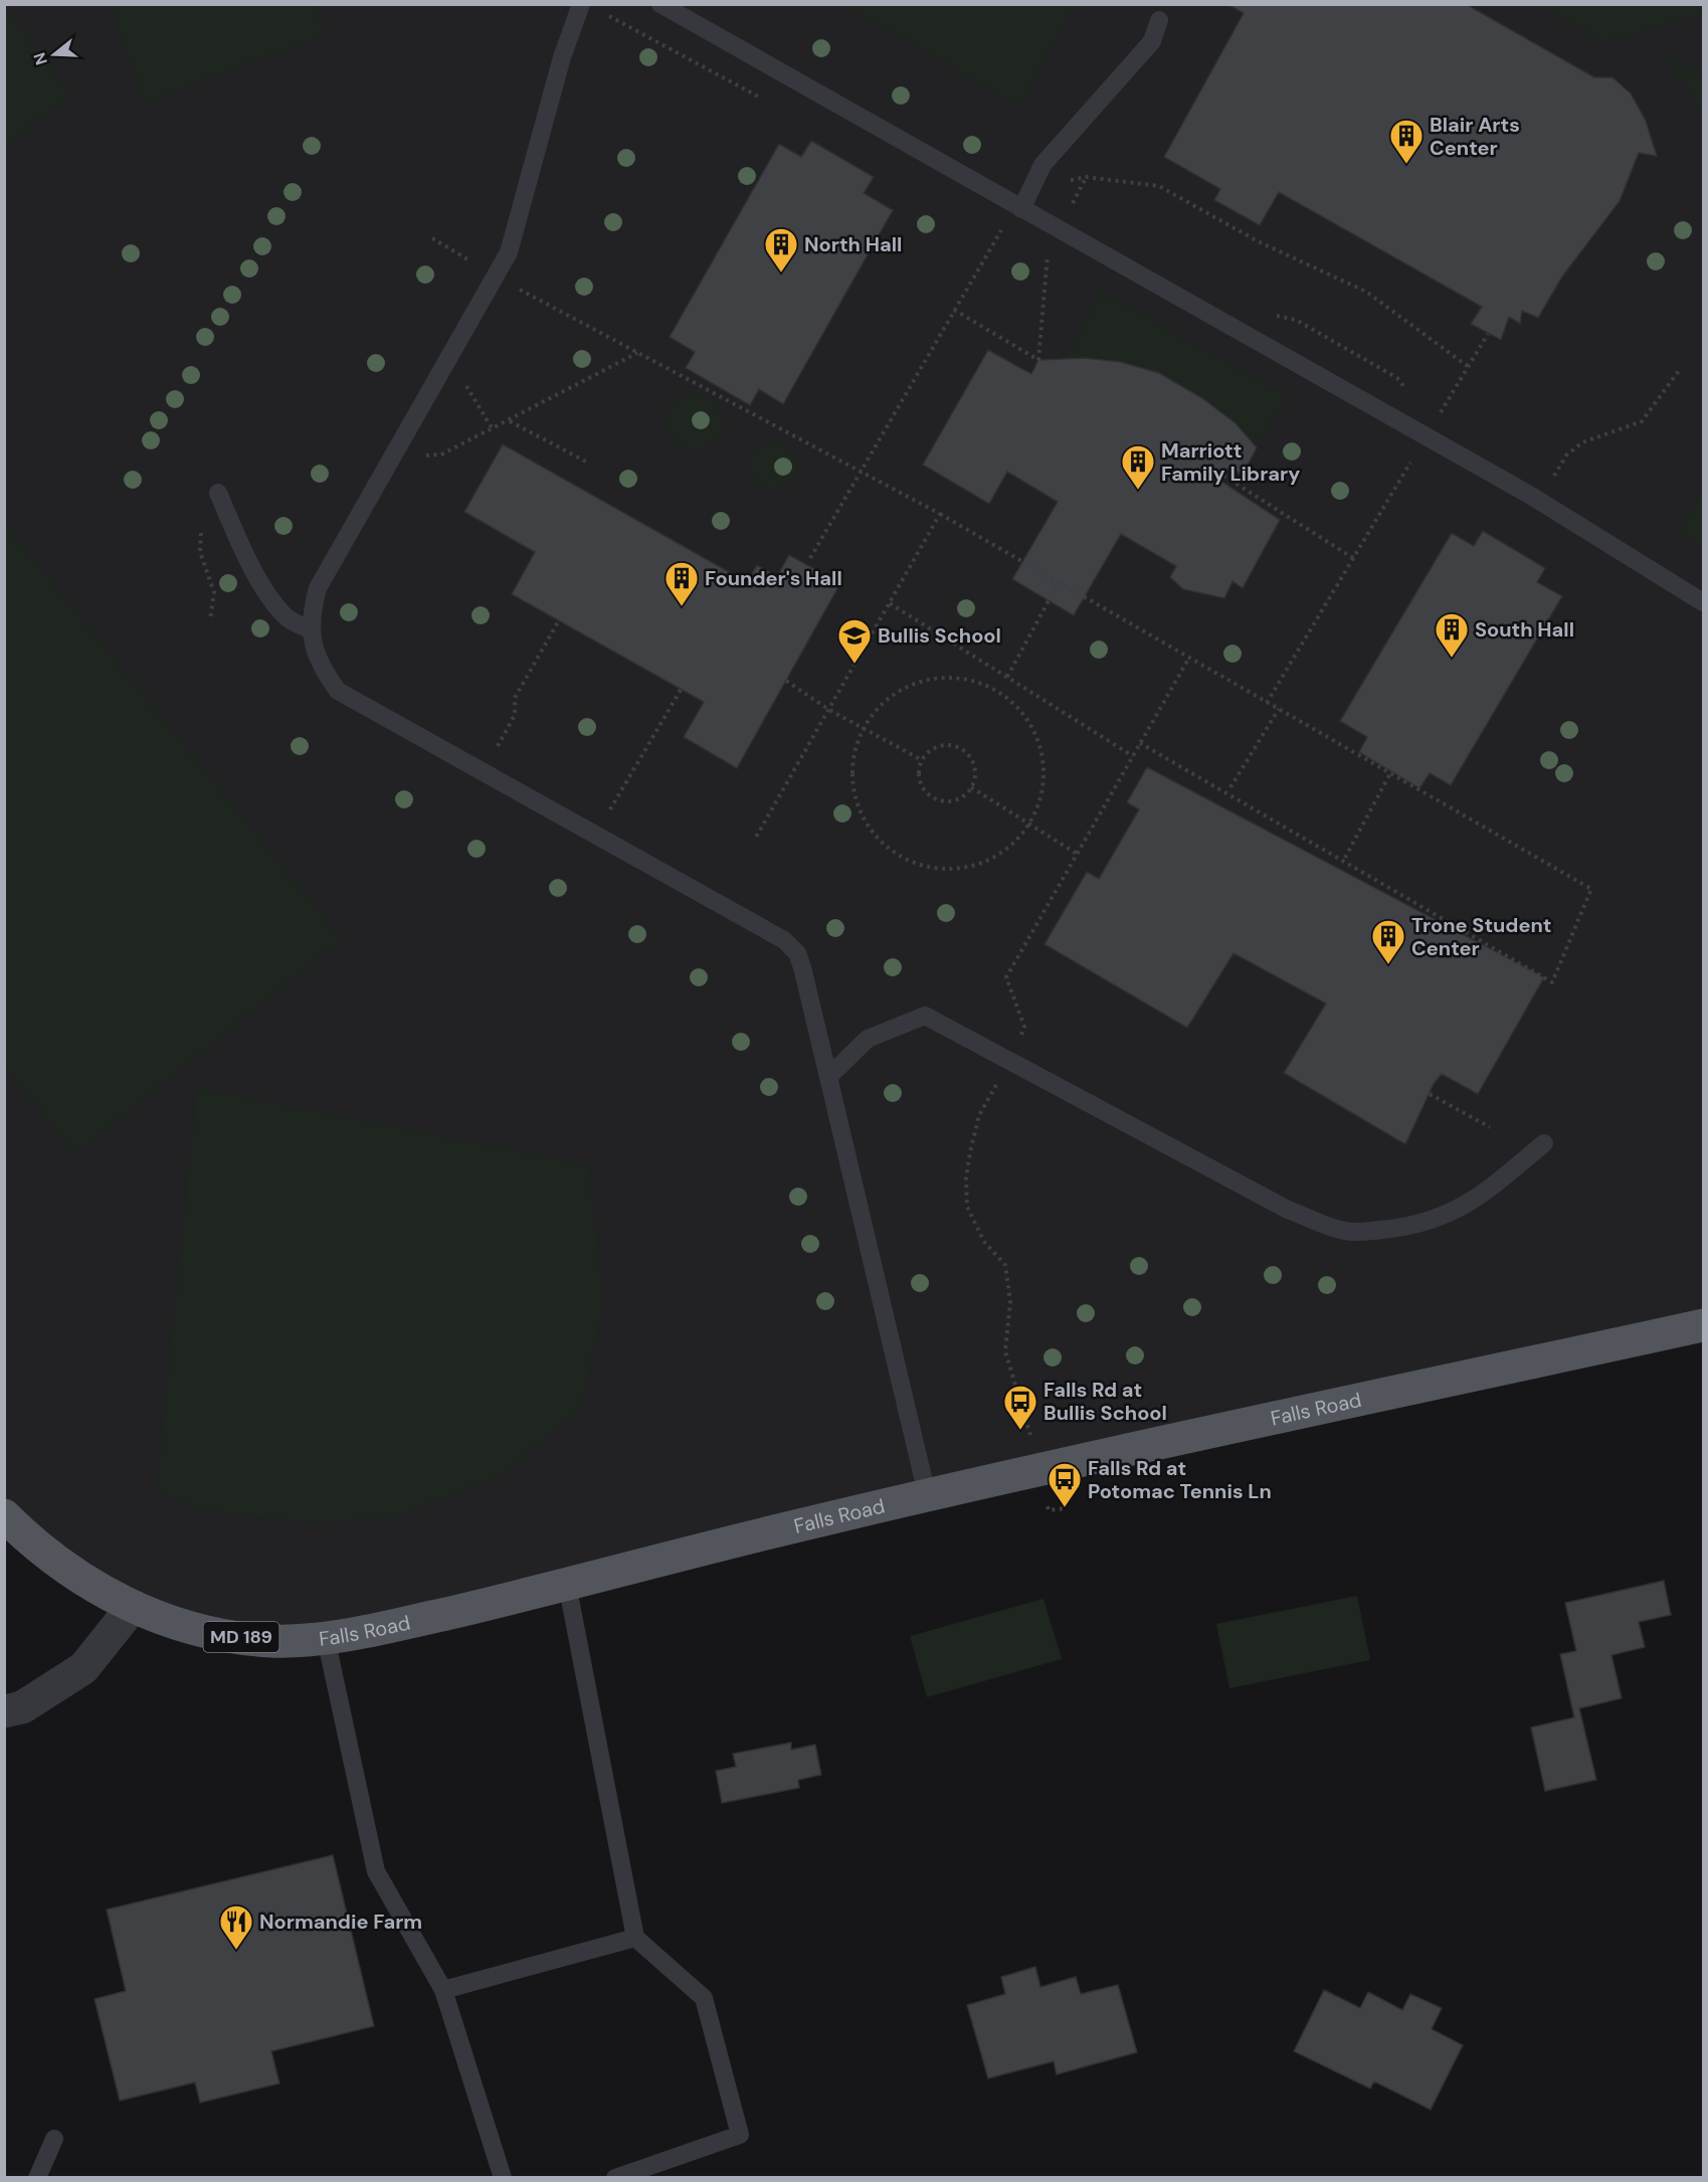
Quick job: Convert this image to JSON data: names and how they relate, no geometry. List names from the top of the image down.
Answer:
{
  "streets": {
    "main road": ["Falls Road", "MD 189"]
  },
  "places": {
    "building": [
      "Blair Arts Center",
      "North Hall",
      "Marriott Family Library",
      "Founder's Hall",
      "South Hall",
      "Trone Student Center"
    ],
    "school or university": ["Bullis School"],
    "bus stop": ["Falls Rd at Bullis School", "Falls Rd at Potomac Tennis Ln"],
    "restaurant": ["Normandie Farm"]
  },
  "north": "left"
}
